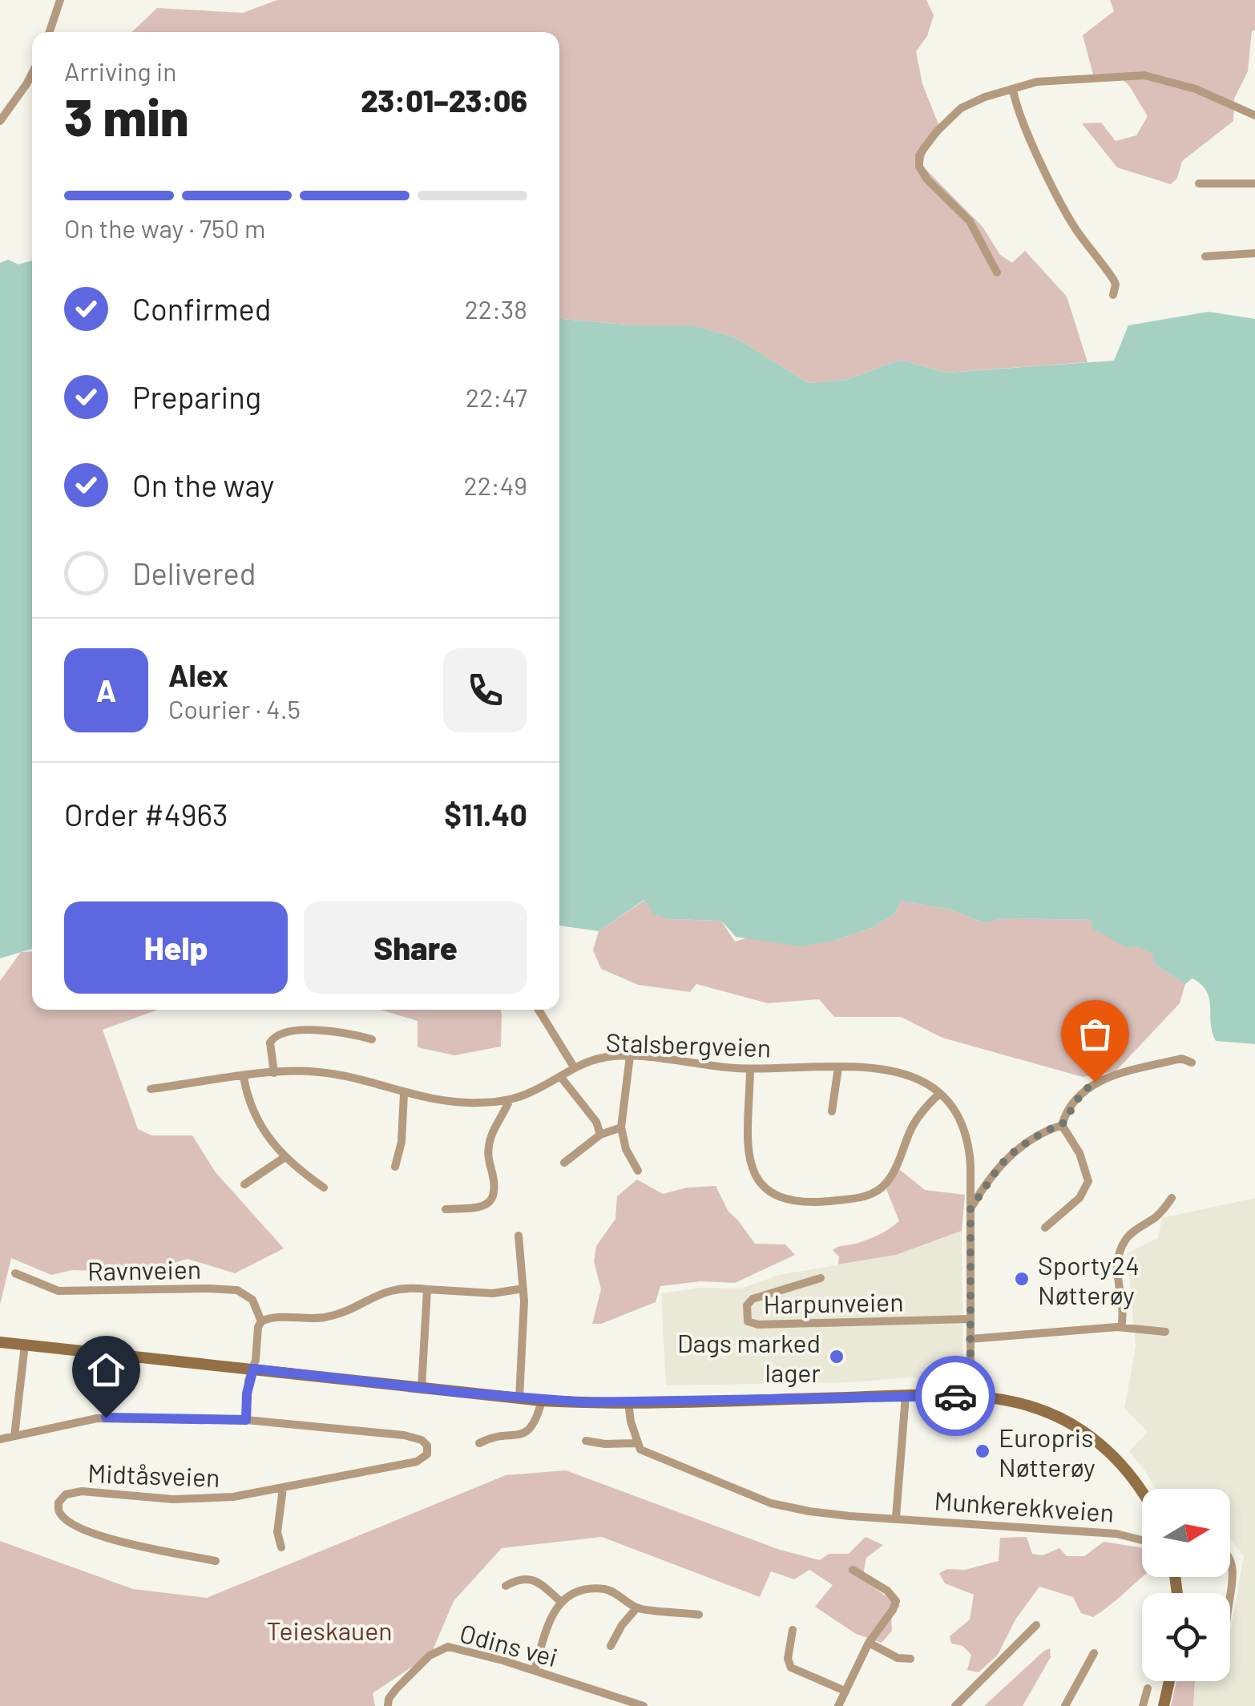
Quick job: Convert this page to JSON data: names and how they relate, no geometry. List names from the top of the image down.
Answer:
{
  "streets": {
    "street": [
      "Stalsbergveien",
      "Ravnveien",
      "Harpunveien",
      "Midtåsveien",
      "Munkerekkveien",
      "Odins vei"
    ]
  },
  "crossings": [
    ["Stalsbergveien", "Harpunveien"]
  ],
  "parks": ["Teieskauen"],
  "places": ["Sporty24 Nøtterøy", "Dags marked lager", "Europris Nøtterøy"],
  "north": "right",
  "page": {
    "heading": ["3 min", "Arriving in", "23:01–23:06"],
    "panel": [
      "Alex",
      "Courier · 4.5",
      "Order #4963",
      "$11.40"
    ],
    "bar": "On the way · 750 m",
    "list": [
      ["Confirmed", "22:38"],
      ["Preparing", "22:47"],
      ["On the way", "22:49"],
      "Delivered"
    ],
    "round": "A",
    "buttons": ["Help", "Share"]
  }
}
